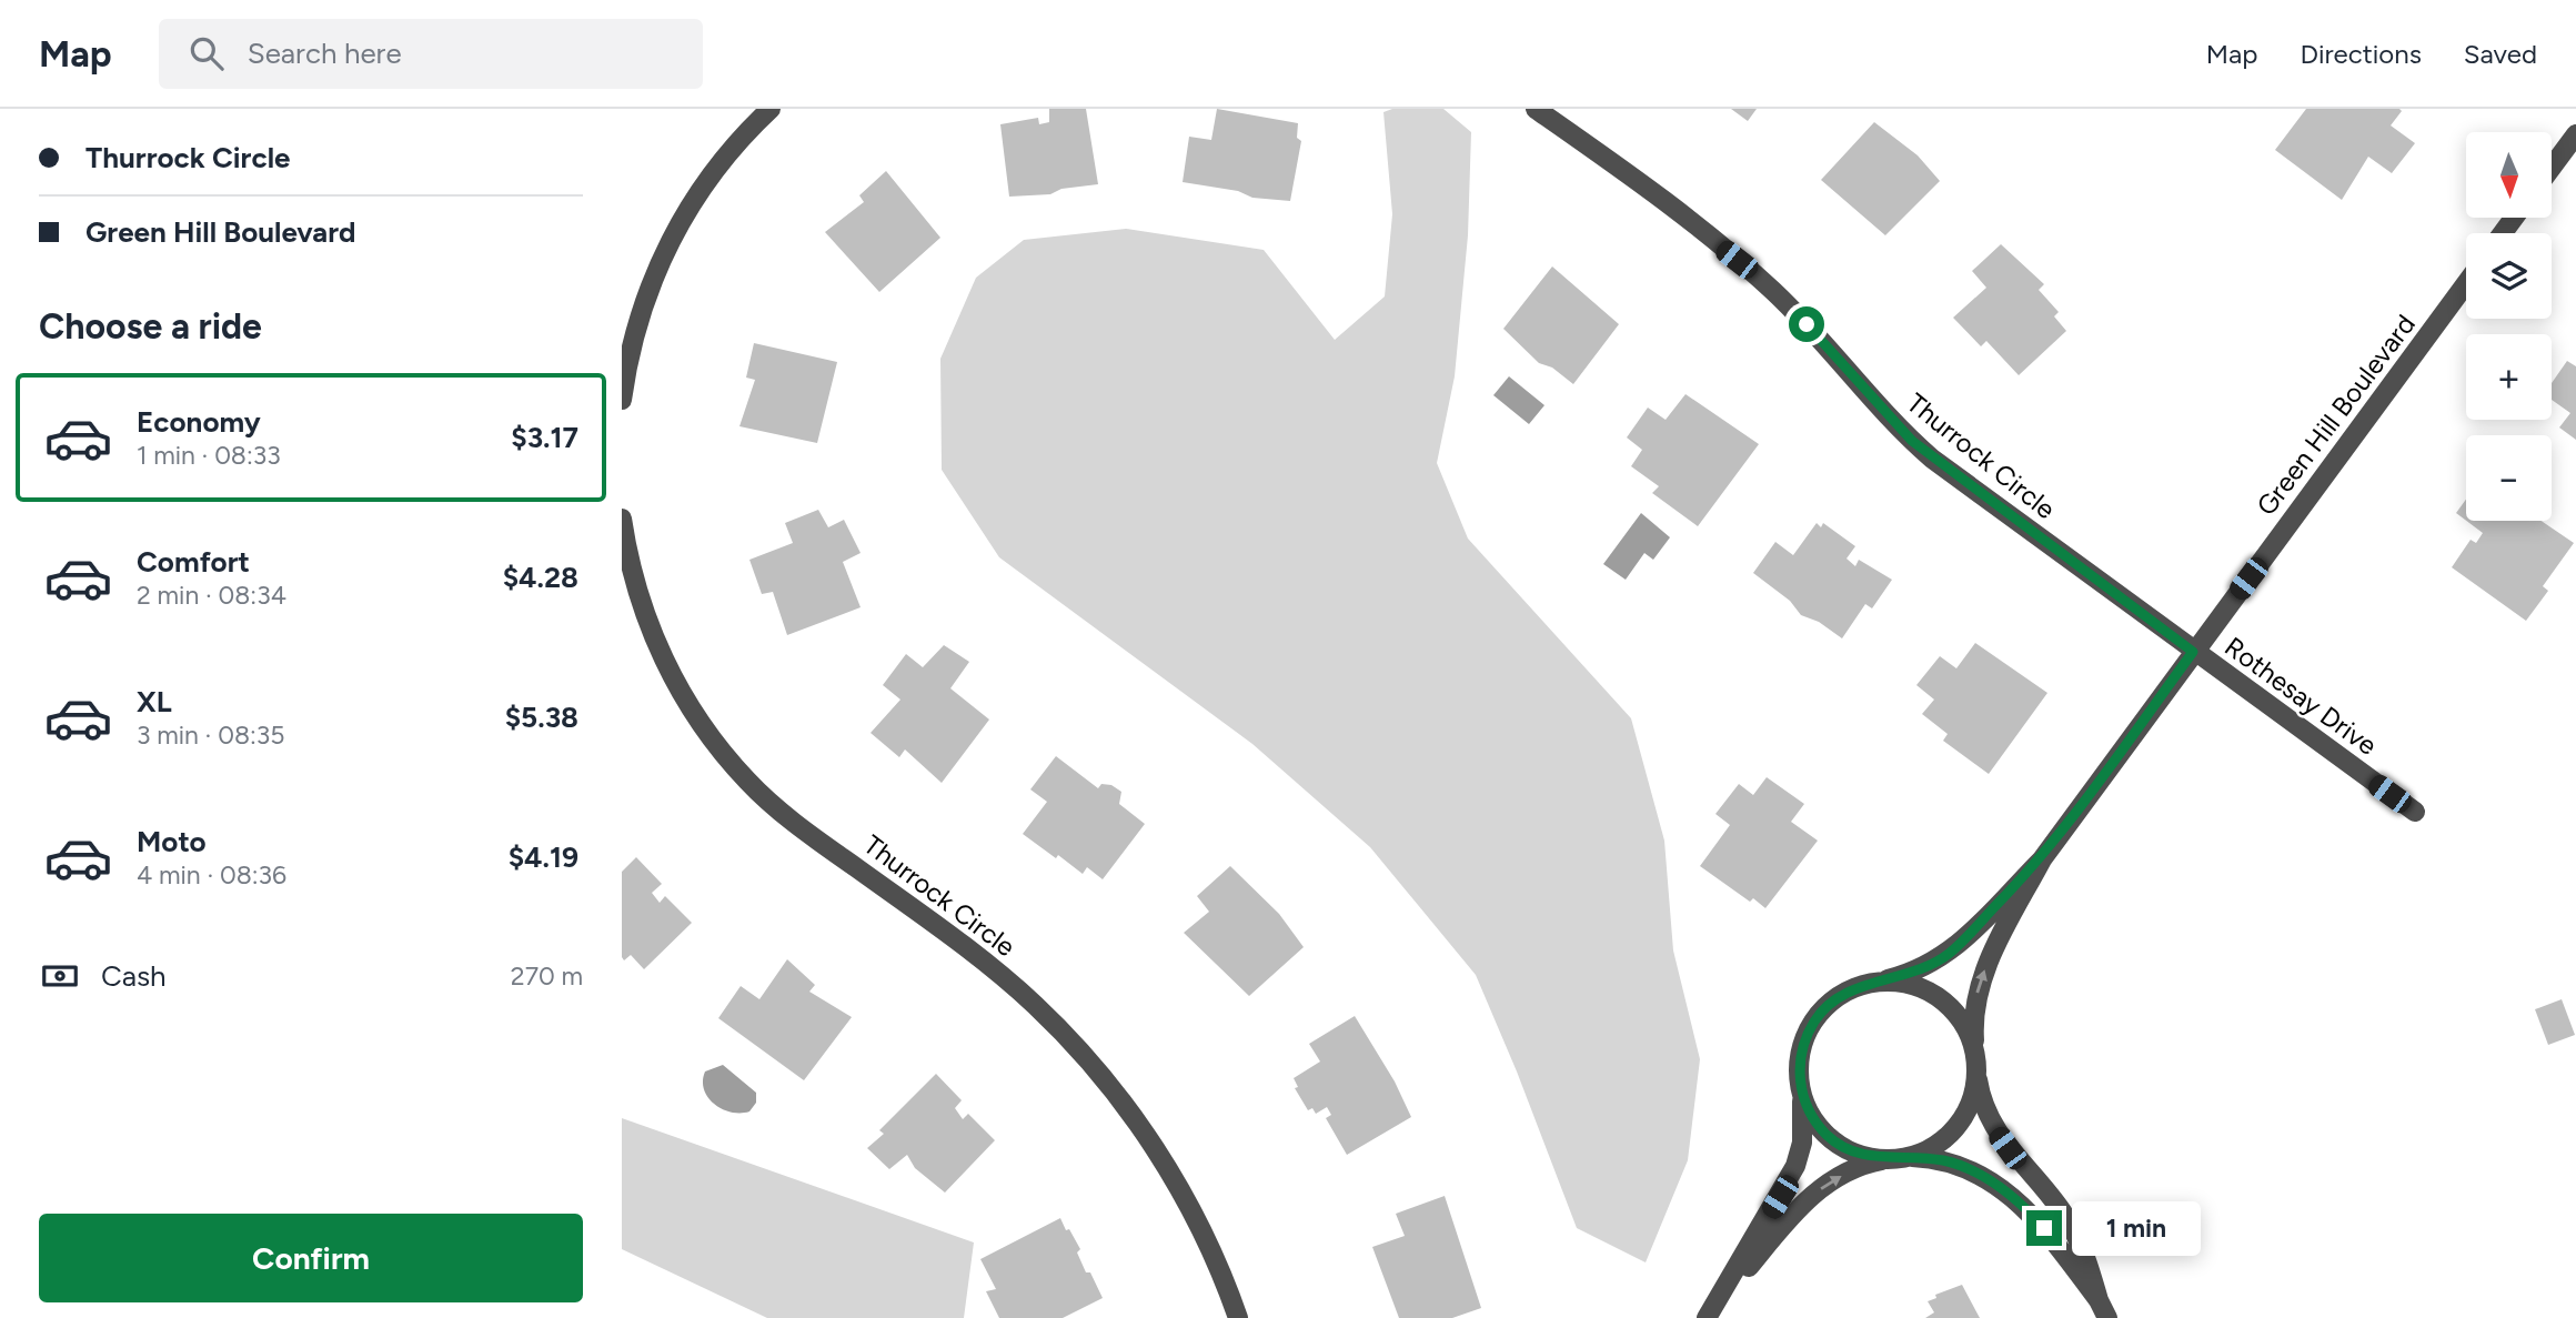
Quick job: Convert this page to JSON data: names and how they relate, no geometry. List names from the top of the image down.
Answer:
{
  "streets": {
    "street": ["Green Hill Boulevard", "Thurrock Circle", "Rothesay Drive"]
  },
  "crossings": [
    ["Green Hill Boulevard", "Thurrock Circle"],
    ["Green Hill Boulevard", "Rothesay Drive"],
    ["Thurrock Circle", "Rothesay Drive"]
  ],
  "north": "bottom",
  "page": {
    "header": "Map",
    "search": "Search here",
    "nav": ["Map", "Directions", "Saved"],
    "banner": ["Thurrock Circle", "Green Hill Boulevard"],
    "map_buttons": ["+", "−"],
    "heading": "Choose a ride",
    "list": [
      {
        "name": "Economy",
        "note": "1 min · 08:33",
        "value": "$3.17"
      },
      {
        "name": "Comfort",
        "note": "2 min · 08:34",
        "value": "$4.28"
      },
      {
        "name": "XL",
        "note": "3 min · 08:35",
        "value": "$5.38"
      },
      {
        "name": "Moto",
        "note": "4 min · 08:36",
        "value": "$4.19"
      }
    ],
    "pay": ["Cash", "270 m"],
    "buttons": "Confirm",
    "bubble": "1 min"
  }
}
